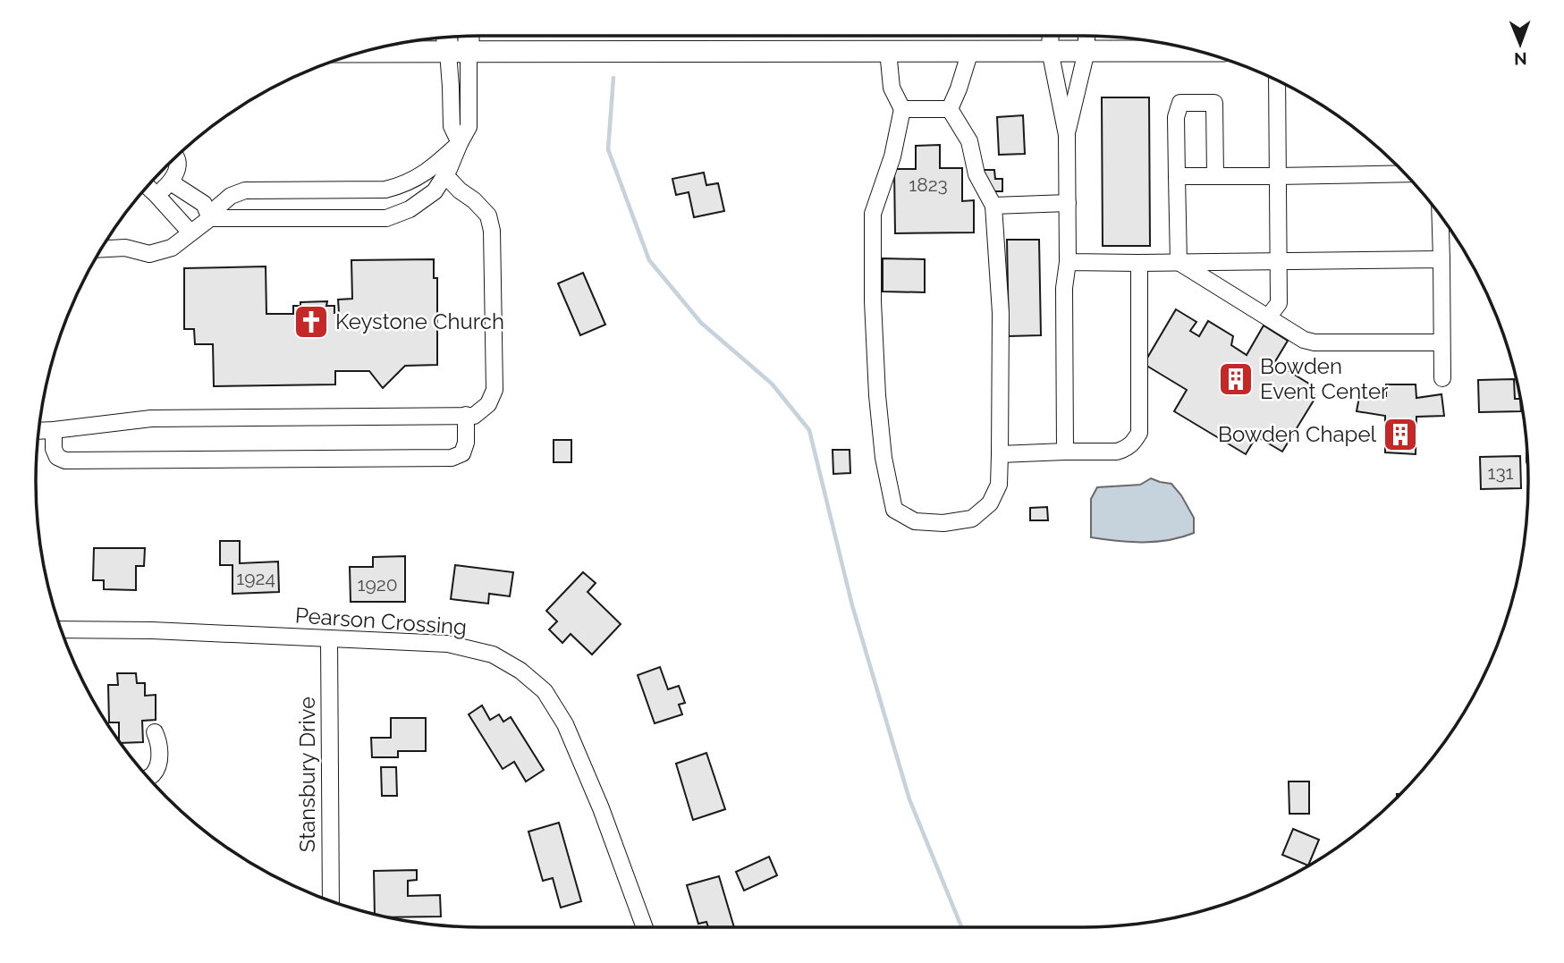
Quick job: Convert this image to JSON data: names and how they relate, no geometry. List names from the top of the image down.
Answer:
{
  "streets": {
    "street": ["Pearson Crossing", "Stansbury Drive"]
  },
  "crossings": [
    ["Pearson Crossing", "Stansbury Drive"]
  ],
  "places": {
    "church": ["Keystone Church"],
    "building": ["Bowden Event Center", "Bowden Chapel"]
  },
  "house_numbers": [
    "1823",
    "131",
    "1924",
    "1920"
  ],
  "north": "bottom"
}
